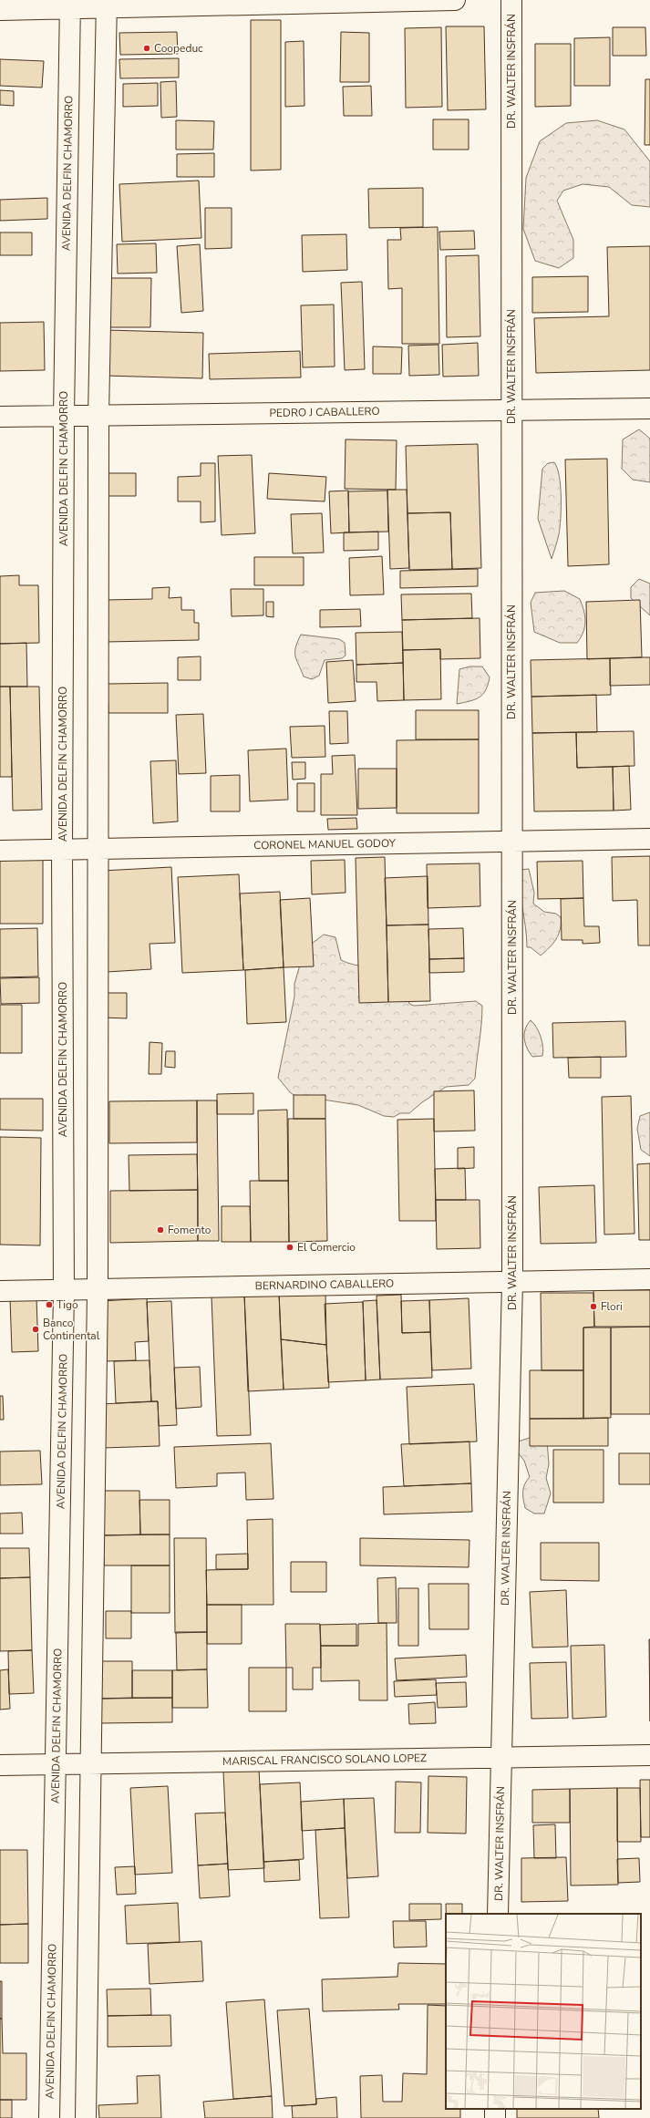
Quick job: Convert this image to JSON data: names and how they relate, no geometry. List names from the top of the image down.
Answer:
{
  "streets": {
    "main road": [
      "DR. WALTER INSFRÁN",
      "AVENIDA DELFIN CHAMORRO",
      "PEDRO J CABALLERO",
      "CORONEL MANUEL GODOY",
      "BERNARDINO CABALLERO",
      "MARISCAL FRANCISCO SOLANO LOPEZ"
    ]
  },
  "crossings": [
    ["DR. WALTER INSFRÁN", "PEDRO J CABALLERO"],
    ["DR. WALTER INSFRÁN", "CORONEL MANUEL GODOY"],
    ["DR. WALTER INSFRÁN", "BERNARDINO CABALLERO"],
    ["DR. WALTER INSFRÁN", "MARISCAL FRANCISCO SOLANO LOPEZ"],
    ["AVENIDA DELFIN CHAMORRO", "PEDRO J CABALLERO"],
    ["AVENIDA DELFIN CHAMORRO", "CORONEL MANUEL GODOY"],
    ["AVENIDA DELFIN CHAMORRO", "BERNARDINO CABALLERO"],
    ["AVENIDA DELFIN CHAMORRO", "MARISCAL FRANCISCO SOLANO LOPEZ"]
  ],
  "places": [
    "Coopeduc",
    "Fomento",
    "El Comercio",
    "Tigo",
    "Flori",
    "Banco Continental"
  ]
}
